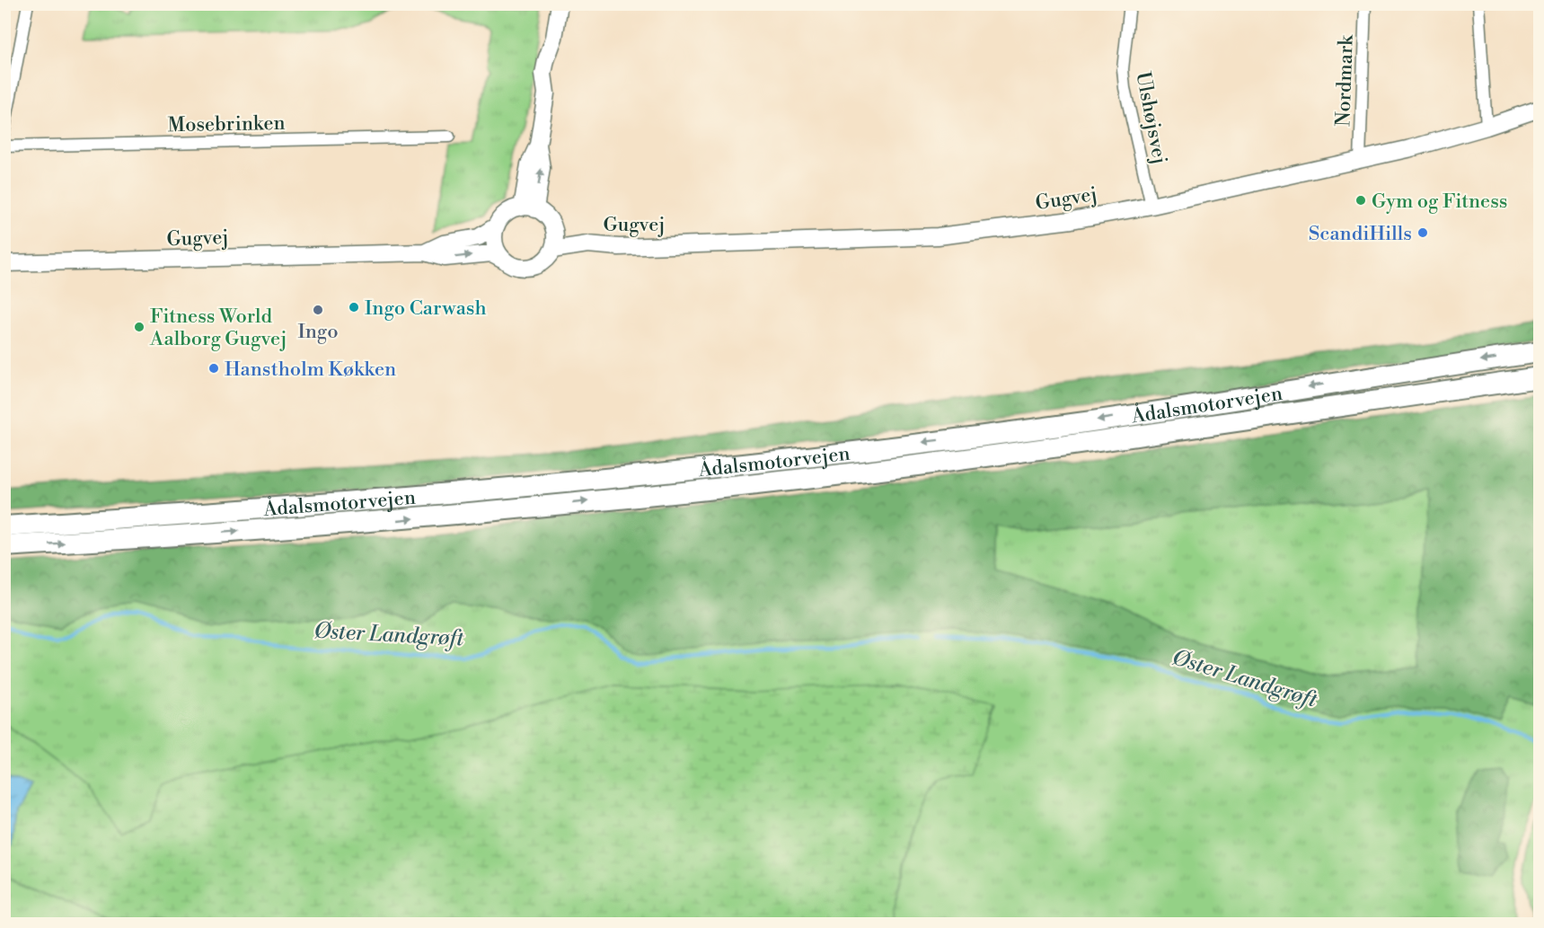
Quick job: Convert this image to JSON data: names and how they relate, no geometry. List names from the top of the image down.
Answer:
{
  "streets": {
    "highway": ["Ådalsmotorvejen"],
    "street": [
      "Nordmark",
      "Ulshøjsvej",
      "Mosebrinken",
      "Gugvej"
    ]
  },
  "crossings": [
    ["Nordmark", "Gugvej"],
    ["Ulshøjsvej", "Gugvej"]
  ],
  "water": ["Øster Landgrøft"],
  "places": [
    "Gym og Fitness",
    "ScandiHills",
    "Ingo Carwash",
    "Ingo",
    "Fitness World Aalborg Gugvej",
    "Hanstholm Køkken"
  ]
}
